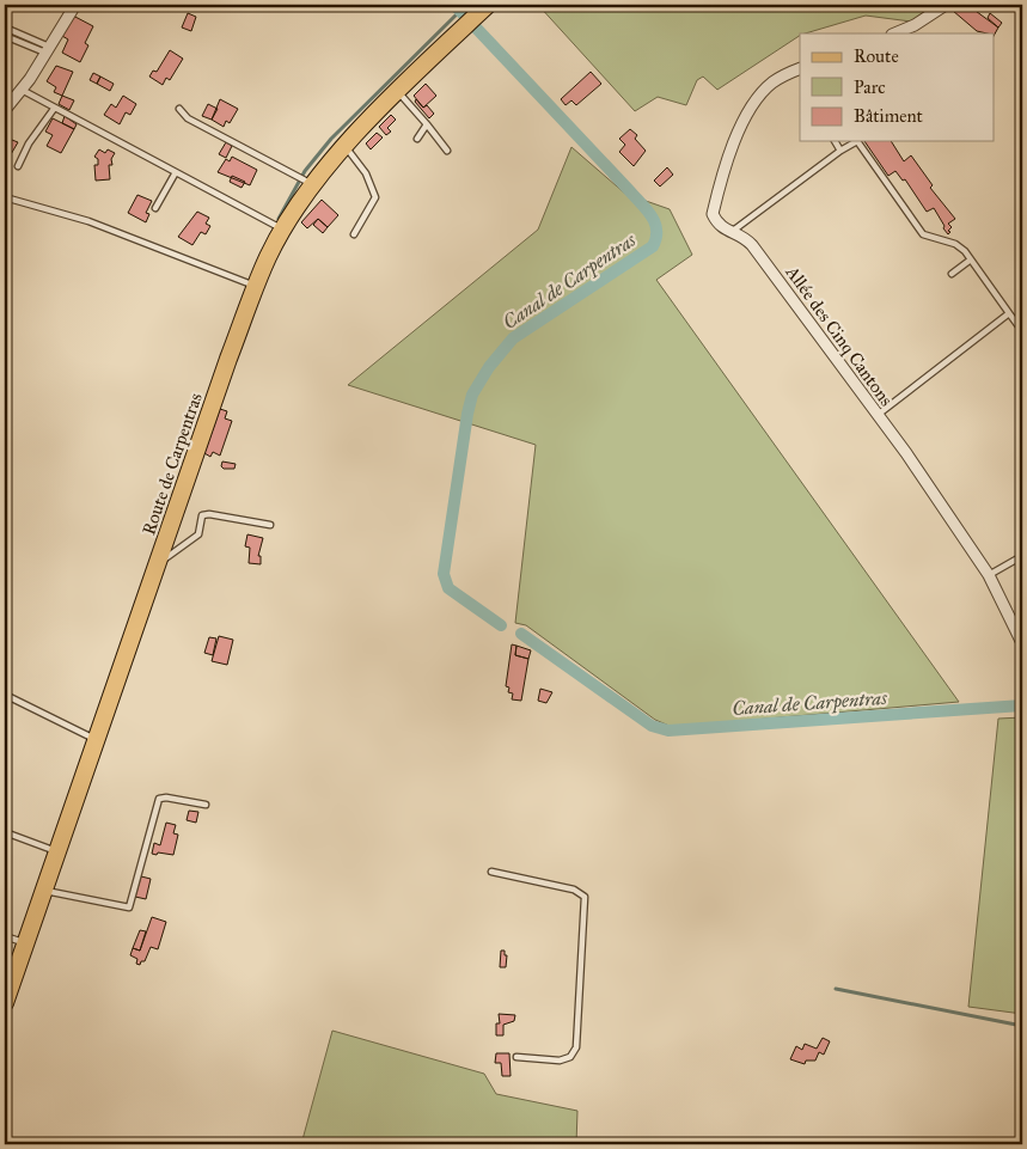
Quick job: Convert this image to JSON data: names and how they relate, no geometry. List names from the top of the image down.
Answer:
{
  "streets": {
    "main road": ["Route de Carpentras"],
    "street": ["Allée des Cinq Cantons"]
  },
  "water": ["Canal de Carpentras"],
  "legend": ["Route", "Parc", "Bâtiment"]
}
